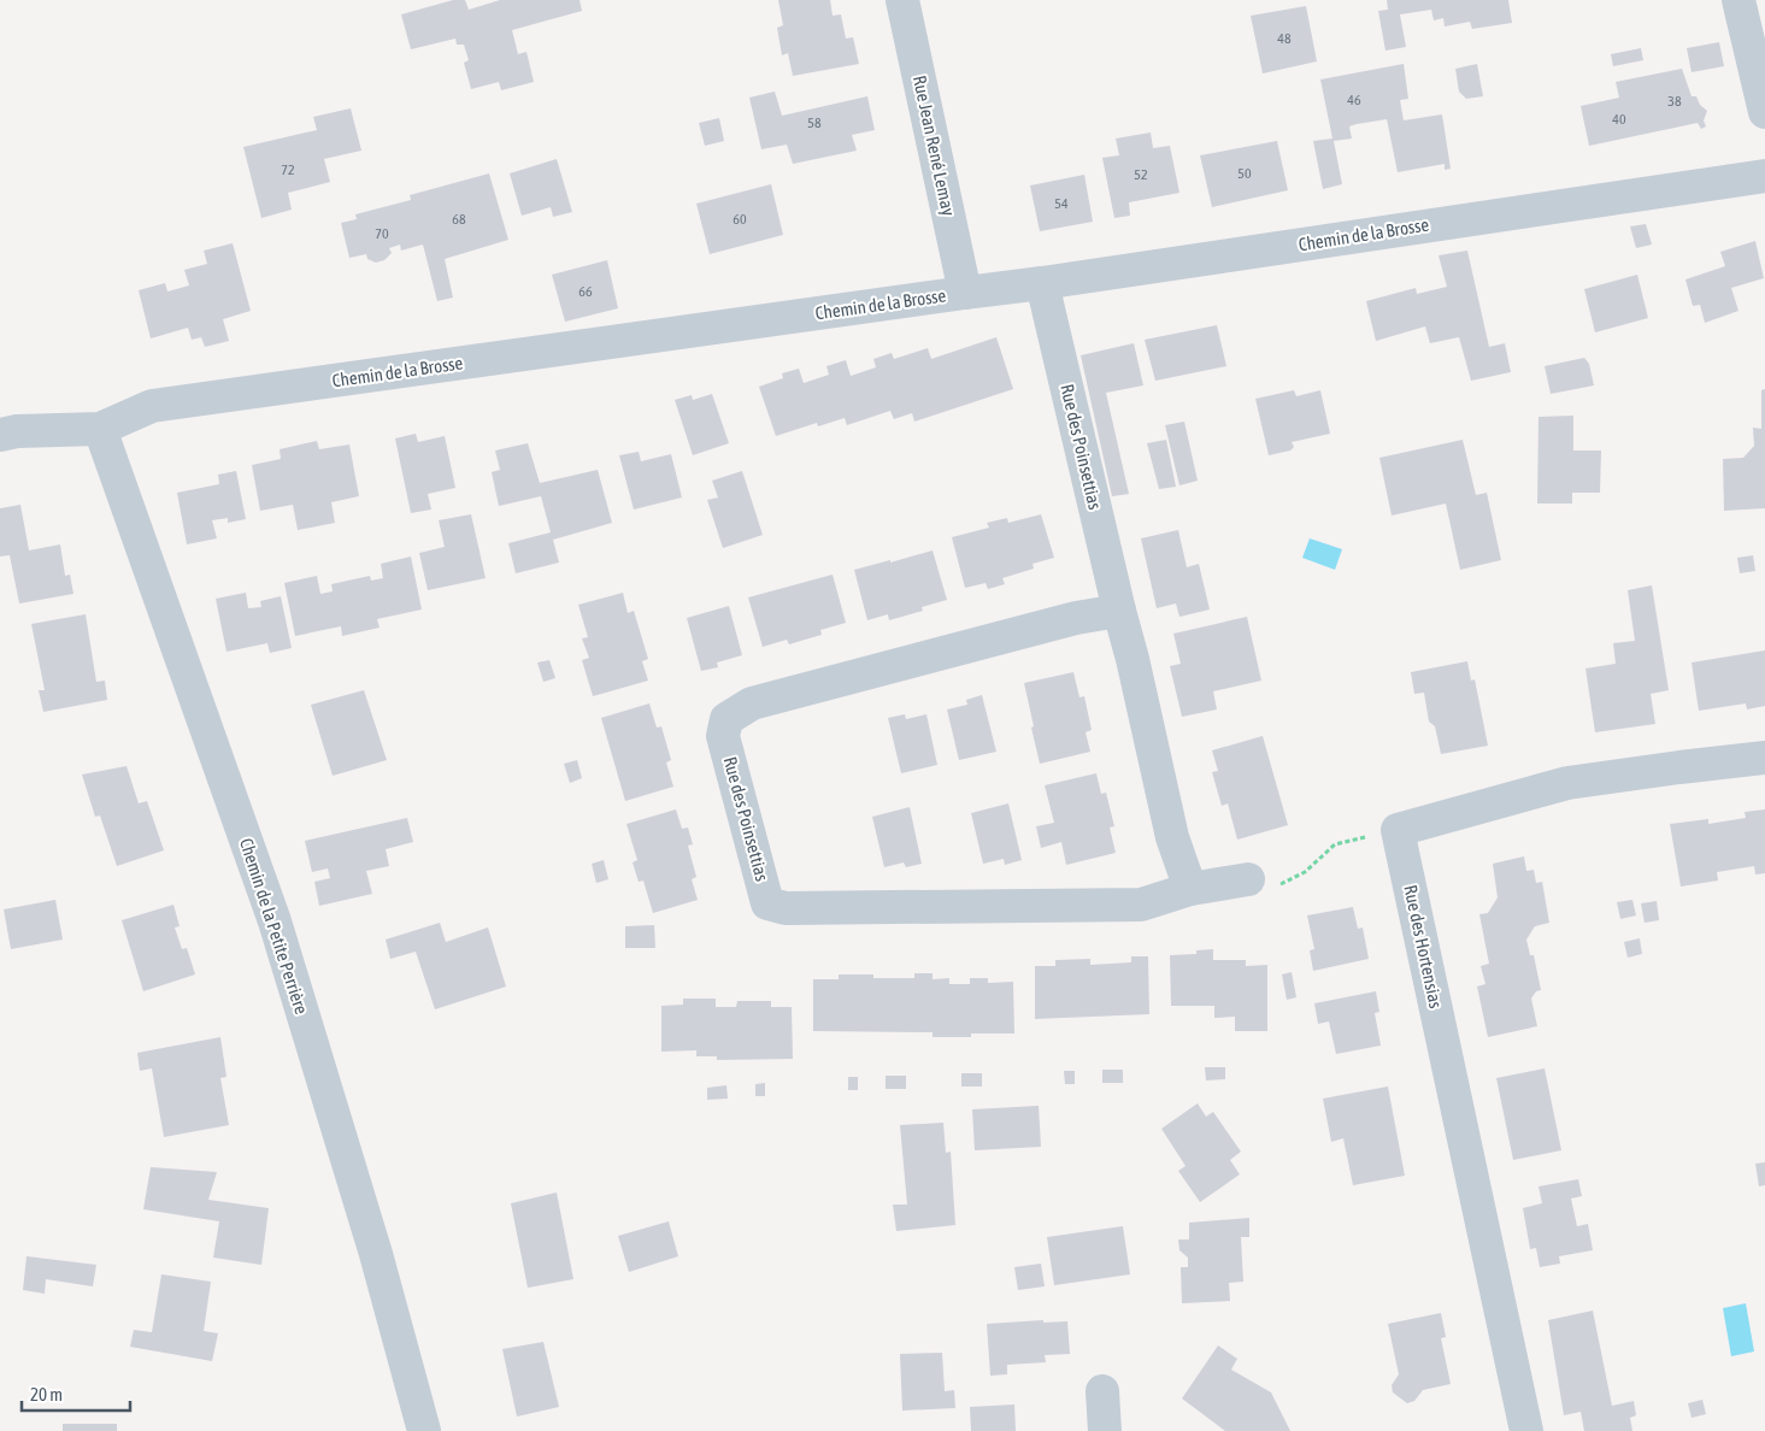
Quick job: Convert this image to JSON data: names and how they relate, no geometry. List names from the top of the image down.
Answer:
{
  "streets": {
    "street": [
      "Rue Jean René Lemay",
      "Chemin de la Brosse",
      "Rue des Poinsettias",
      "Chemin de la Petite Perrière",
      "Rue des Hortensias"
    ]
  },
  "crossings": [
    ["Rue Jean René Lemay", "Chemin de la Brosse"],
    ["Chemin de la Brosse", "Rue des Poinsettias"],
    ["Chemin de la Brosse", "Chemin de la Petite Perrière"]
  ],
  "house_numbers": [
    "48",
    "46",
    "38",
    "40",
    "58",
    "72",
    "50",
    "52",
    "54",
    "68",
    "60",
    "70",
    "66"
  ],
  "scale_bar": "20 m"
}
